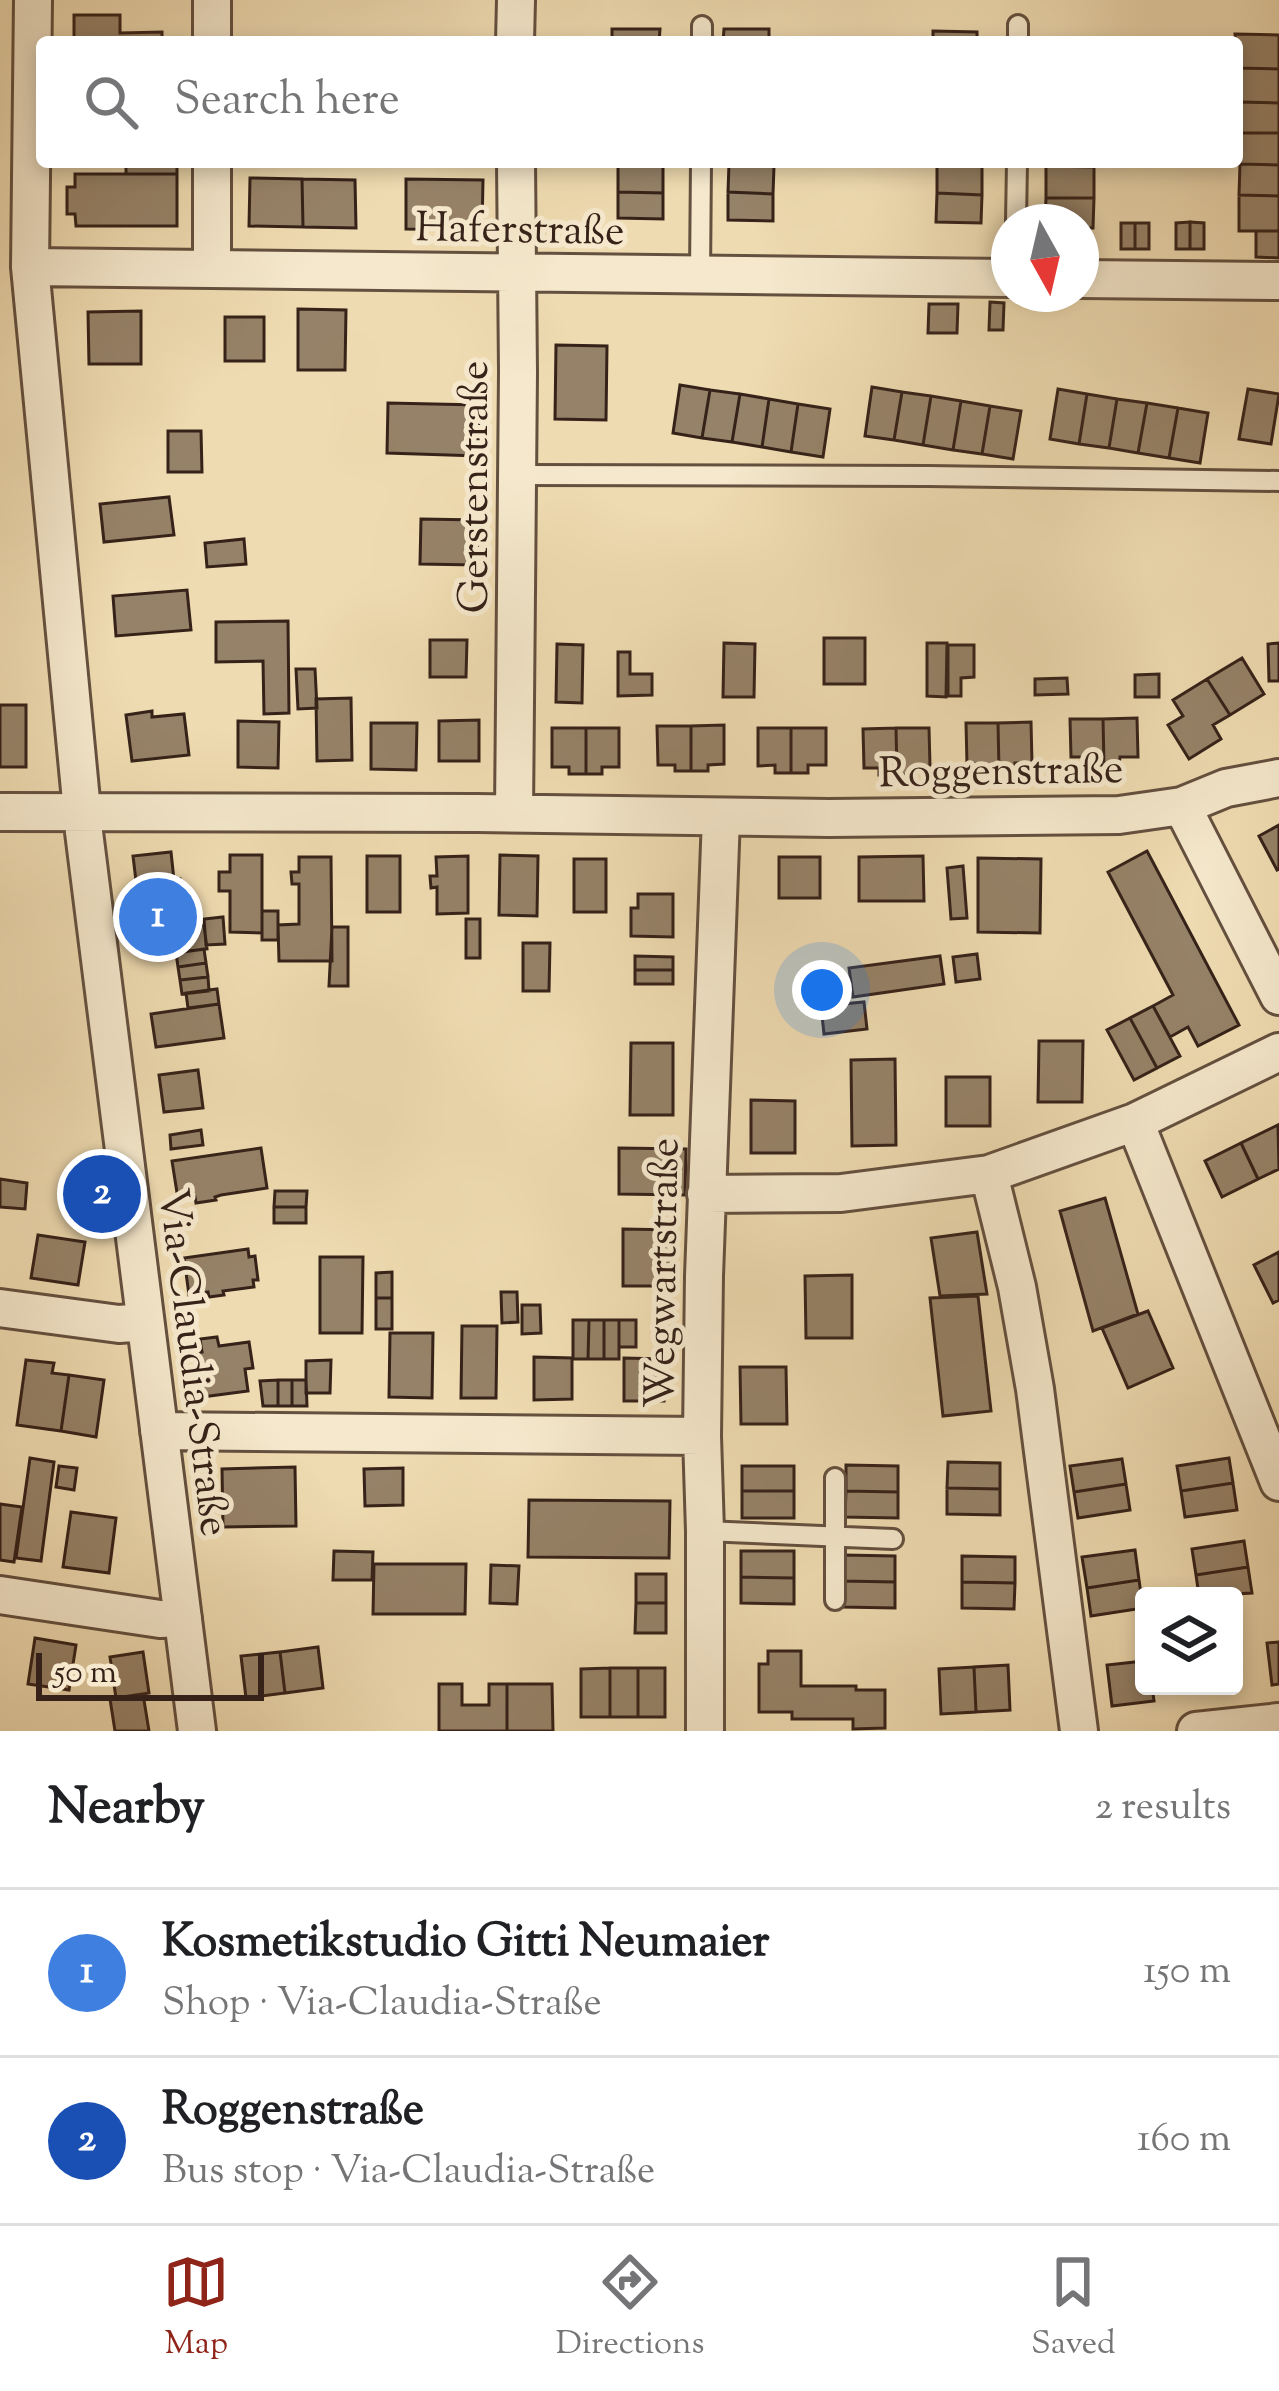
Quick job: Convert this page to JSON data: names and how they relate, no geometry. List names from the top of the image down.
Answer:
{
  "streets": {
    "street": [
      "Haferstraße",
      "Gerstenstraße",
      "Roggenstraße",
      "Wegwartstraße",
      "Via-Claudia-Straße"
    ]
  },
  "crossings": [
    ["Haferstraße", "Gerstenstraße"],
    ["Haferstraße", "Via-Claudia-Straße"],
    ["Gerstenstraße", "Roggenstraße"],
    ["Roggenstraße", "Wegwartstraße"],
    ["Roggenstraße", "Via-Claudia-Straße"]
  ],
  "scale_bar": "50 m",
  "north": "bottom",
  "page": {
    "search": "Search here",
    "pins": ["1", "2"],
    "scale": "50 m",
    "heading": ["Nearby", "2 results"],
    "list": [
      {
        "mark": "1",
        "name": "Kosmetikstudio Gitti Neumaier",
        "note": "Shop · Via-Claudia-Straße",
        "value": "150 m"
      },
      {
        "mark": "2",
        "name": "Roggenstraße",
        "note": "Bus stop · Via-Claudia-Straße",
        "value": "160 m"
      }
    ],
    "nav": ["Map", "Directions", "Saved"]
  }
}
